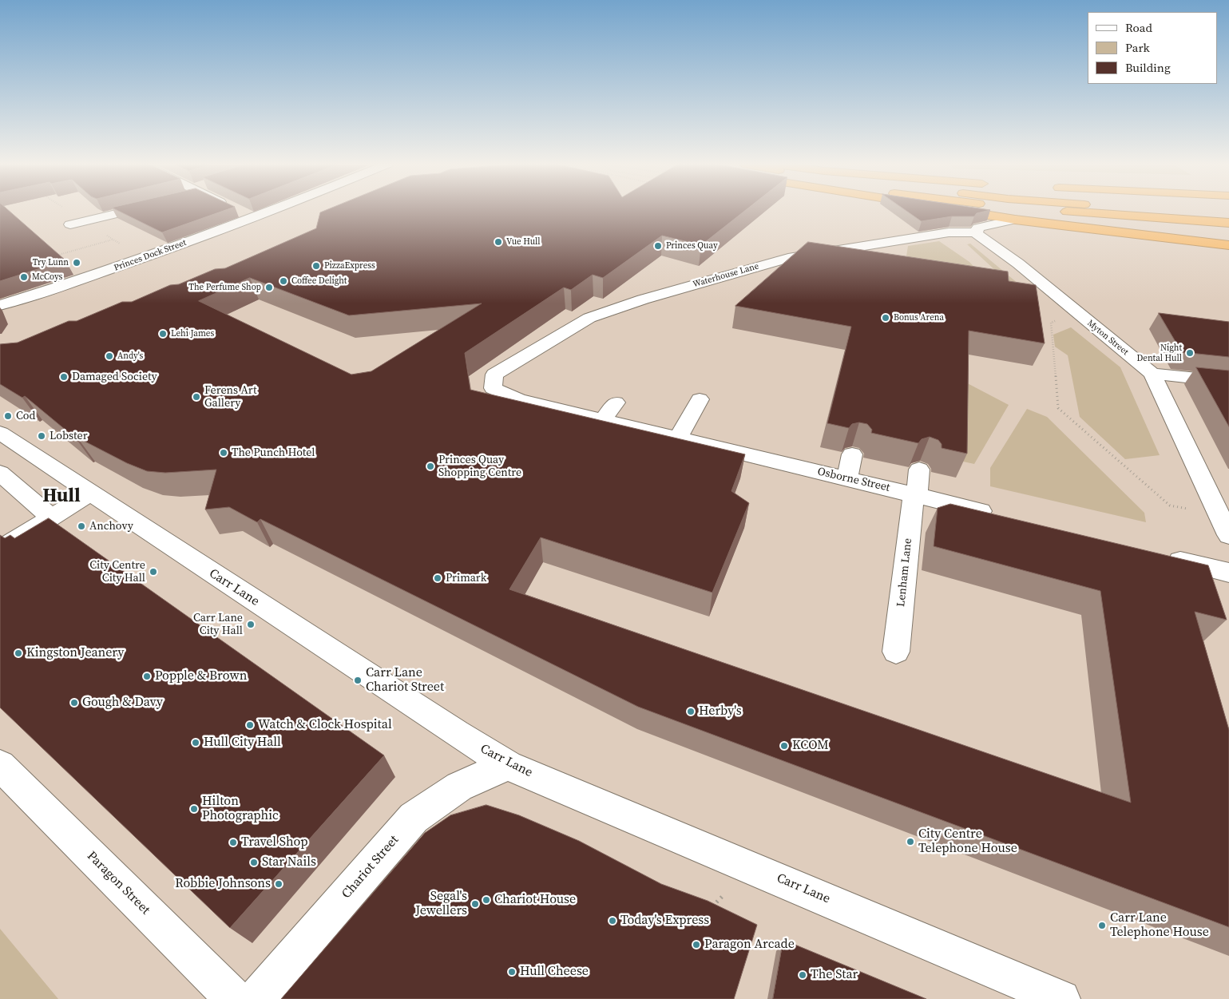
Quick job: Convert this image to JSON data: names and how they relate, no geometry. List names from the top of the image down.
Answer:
{
  "streets": {
    "street": [
      "Princes Dock Street",
      "Waterhouse Lane",
      "Myton Street",
      "Osborne Street",
      "Lenham Lane",
      "Carr Lane",
      "Chariot Street",
      "Paragon Street"
    ]
  },
  "crossings": [
    ["Waterhouse Lane", "Myton Street"],
    ["Waterhouse Lane", "Osborne Street"],
    ["Osborne Street", "Lenham Lane"],
    ["Carr Lane", "Chariot Street"]
  ],
  "districts": ["Hull"],
  "places": [
    "Vue Hull",
    "Princes Quay",
    "Try Lunn",
    "PizzaExpress",
    "McCoys",
    "Coffee Delight",
    "The Perfume Shop",
    "Bonus Arena",
    "Lehi James",
    "Night Dental Hull",
    "Andy's",
    "Damaged Society",
    "Ferens Art Gallery",
    "Cod",
    "Lobster",
    "The Punch Hotel",
    "Princes Quay Shopping Centre",
    "Anchovy",
    "City Centre City Hall",
    "Primark",
    "Carr Lane City Hall",
    "Kingston Jeanery",
    "Popple & Brown",
    "Carr Lane Chariot Street",
    "Gough & Davy",
    "Herby's",
    "Watch & Clock Hospital",
    "Hull City Hall",
    "KCOM",
    "Hilton Photographic",
    "City Centre Telephone House",
    "Travel Shop",
    "Star Nails",
    "Robbie Johnsons",
    "Chariot House",
    "Segal's Jewellers",
    "Today's Express",
    "Carr Lane Telephone House",
    "Paragon Arcade",
    "Hull Cheese",
    "The Star"
  ],
  "legend": ["Road", "Park", "Building"]
}
